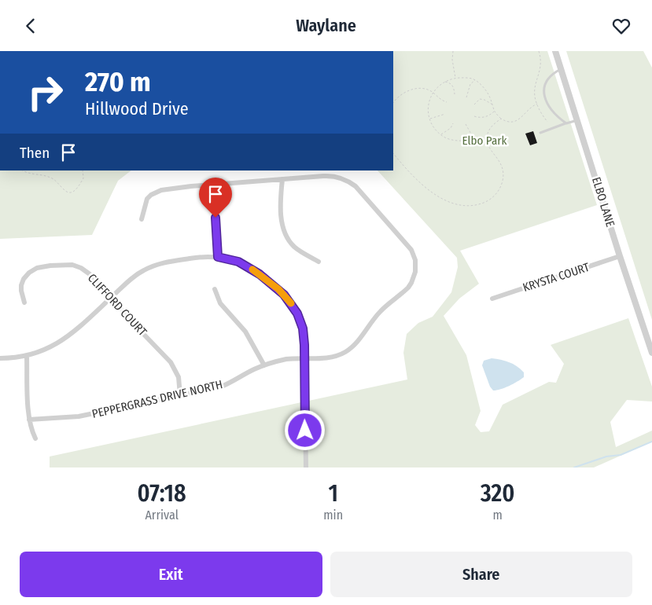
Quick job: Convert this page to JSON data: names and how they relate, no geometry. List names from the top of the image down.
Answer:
{
  "streets": {
    "street": [
      "ELBO LANE",
      "KRYSTA COURT",
      "CLIFFORD COURT",
      "PEPPERGRASS DRIVE NORTH"
    ]
  },
  "crossings": [
    ["ELBO LANE", "KRYSTA COURT"],
    ["CLIFFORD COURT", "PEPPERGRASS DRIVE NORTH"]
  ],
  "parks": ["Elbo Park"],
  "page": {
    "header": "Waylane",
    "turn": ["270 m", "Hillwood Drive"],
    "then": "Then",
    "eta": [
      "07:18",
      "Arrival",
      "1",
      "min",
      "320",
      "m"
    ],
    "buttons": ["Exit", "Share"]
  }
}
